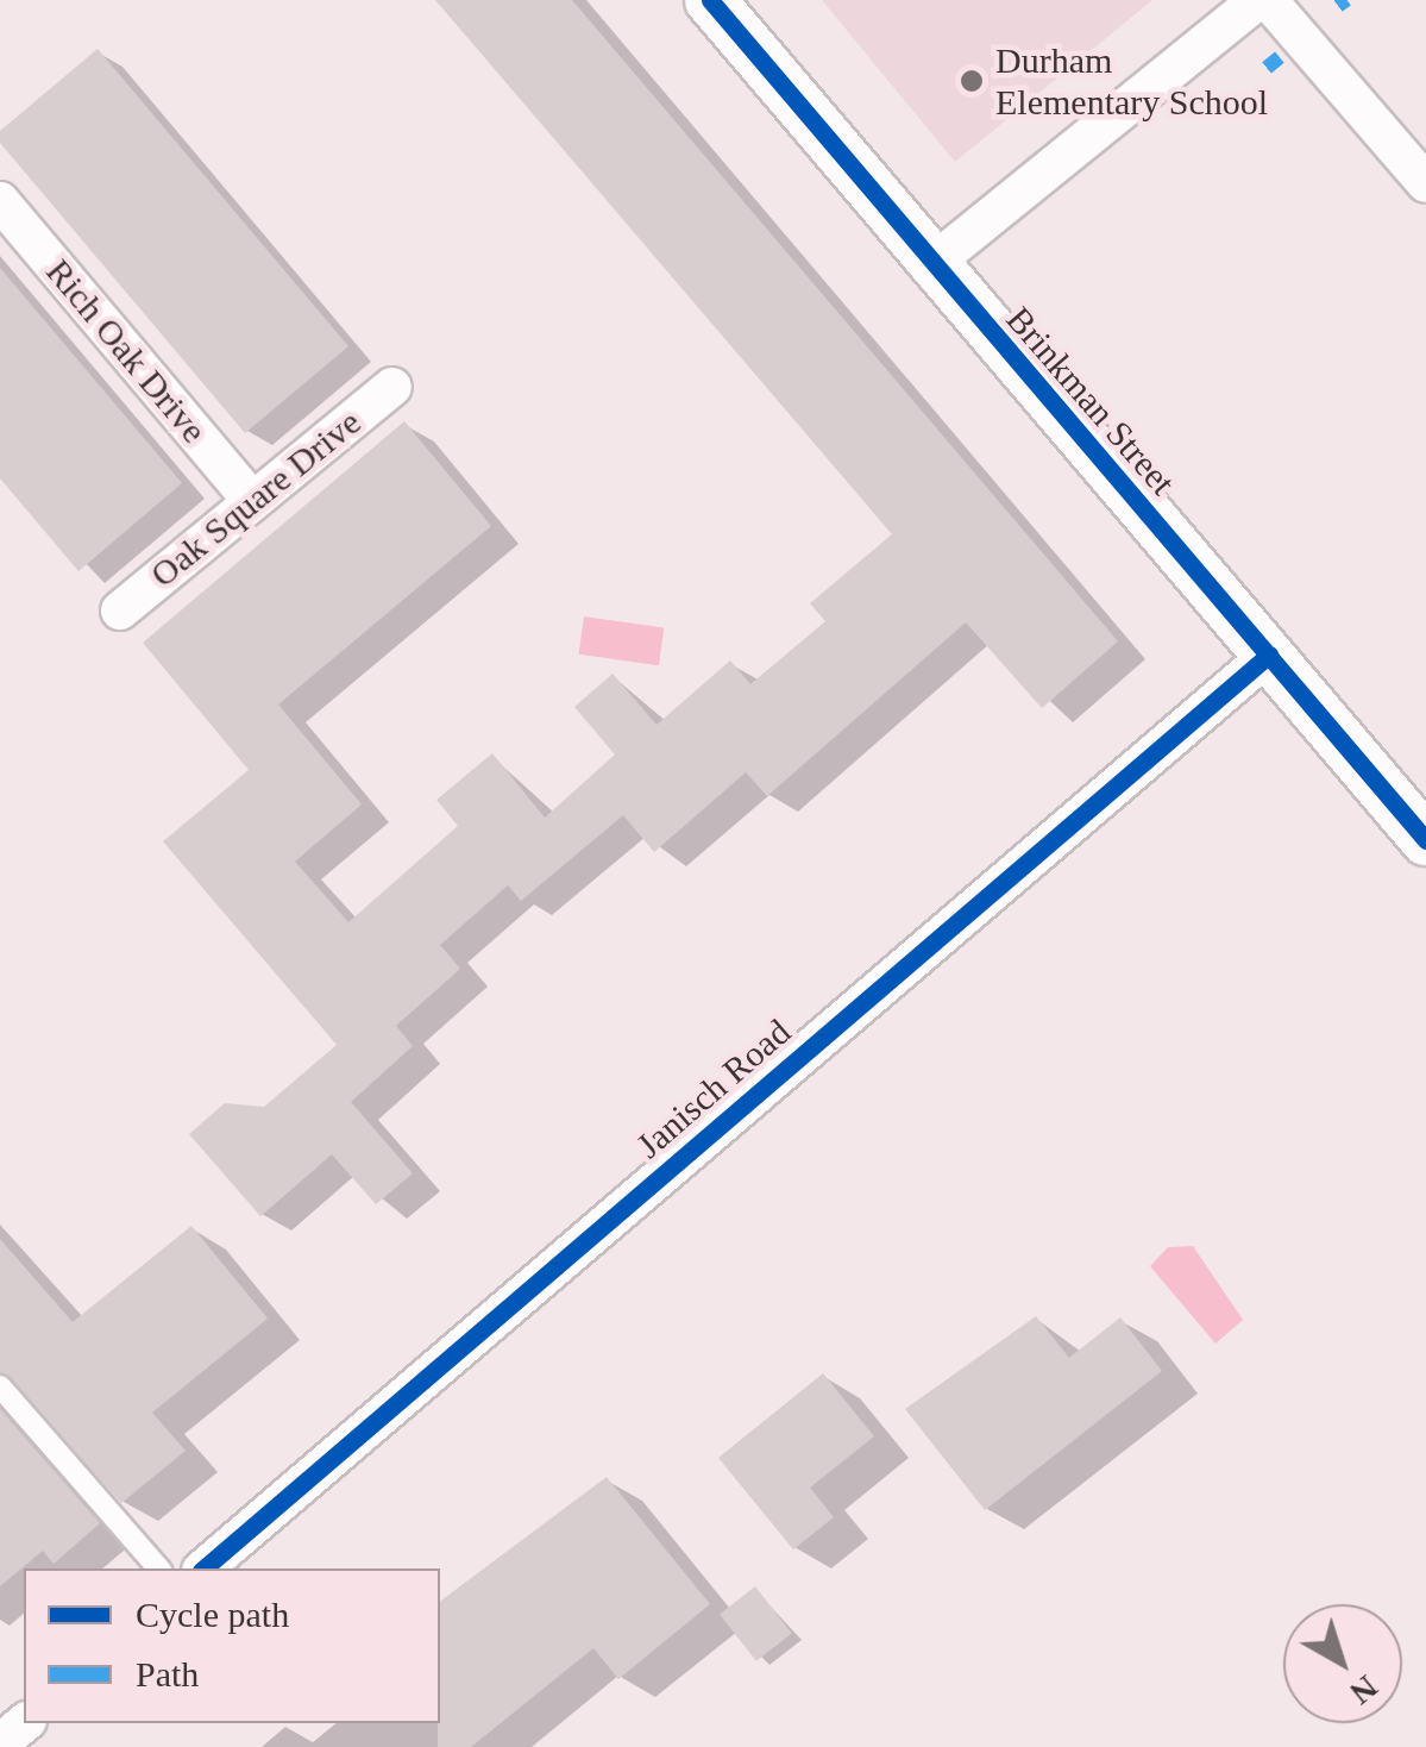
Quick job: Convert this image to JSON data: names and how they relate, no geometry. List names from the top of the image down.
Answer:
{
  "streets": {
    "street": [
      "Rich Oak Drive",
      "Brinkman Street",
      "Oak Square Drive",
      "Janisch Road"
    ]
  },
  "crossings": [
    ["Rich Oak Drive", "Oak Square Drive"],
    ["Brinkman Street", "Janisch Road"]
  ],
  "places": ["Durham Elementary School"],
  "legend": ["Cycle path", "Path"],
  "north": "bottom right"
}
